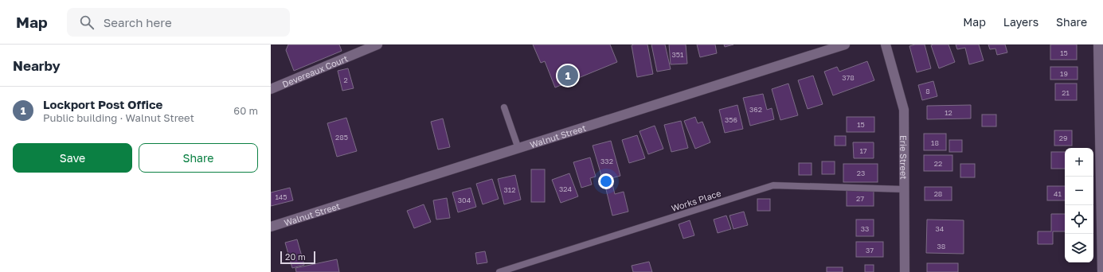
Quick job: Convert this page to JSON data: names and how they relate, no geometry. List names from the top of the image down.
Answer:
{
  "streets": {
    "street": ["Devereaux Court", "Walnut Street", "Erie Street"],
    "lane": ["Works Place"]
  },
  "crossings": [
    ["Erie Street", "Works Place"]
  ],
  "house_numbers": [
    "15",
    "351",
    "19",
    "378",
    "2",
    "8",
    "21",
    "362",
    "12",
    "356",
    "15",
    "285",
    "29",
    "18",
    "17",
    "332",
    "22",
    "23",
    "324",
    "312",
    "28",
    "41",
    "145",
    "27",
    "304",
    "33",
    "34",
    "38",
    "37"
  ],
  "scale_bar": "20 m",
  "page": {
    "header": "Map",
    "search": "Search here",
    "nav": ["Map", "Layers", "Share"],
    "heading": "Nearby",
    "pins": "1",
    "list": [
      {
        "mark": "1",
        "name": "Lockport Post Office",
        "note": "Public building · Walnut Street",
        "value": "60 m"
      }
    ],
    "buttons": ["Save", "Share"],
    "map_buttons": ["+", "−"],
    "scale": "20 m"
  }
}
